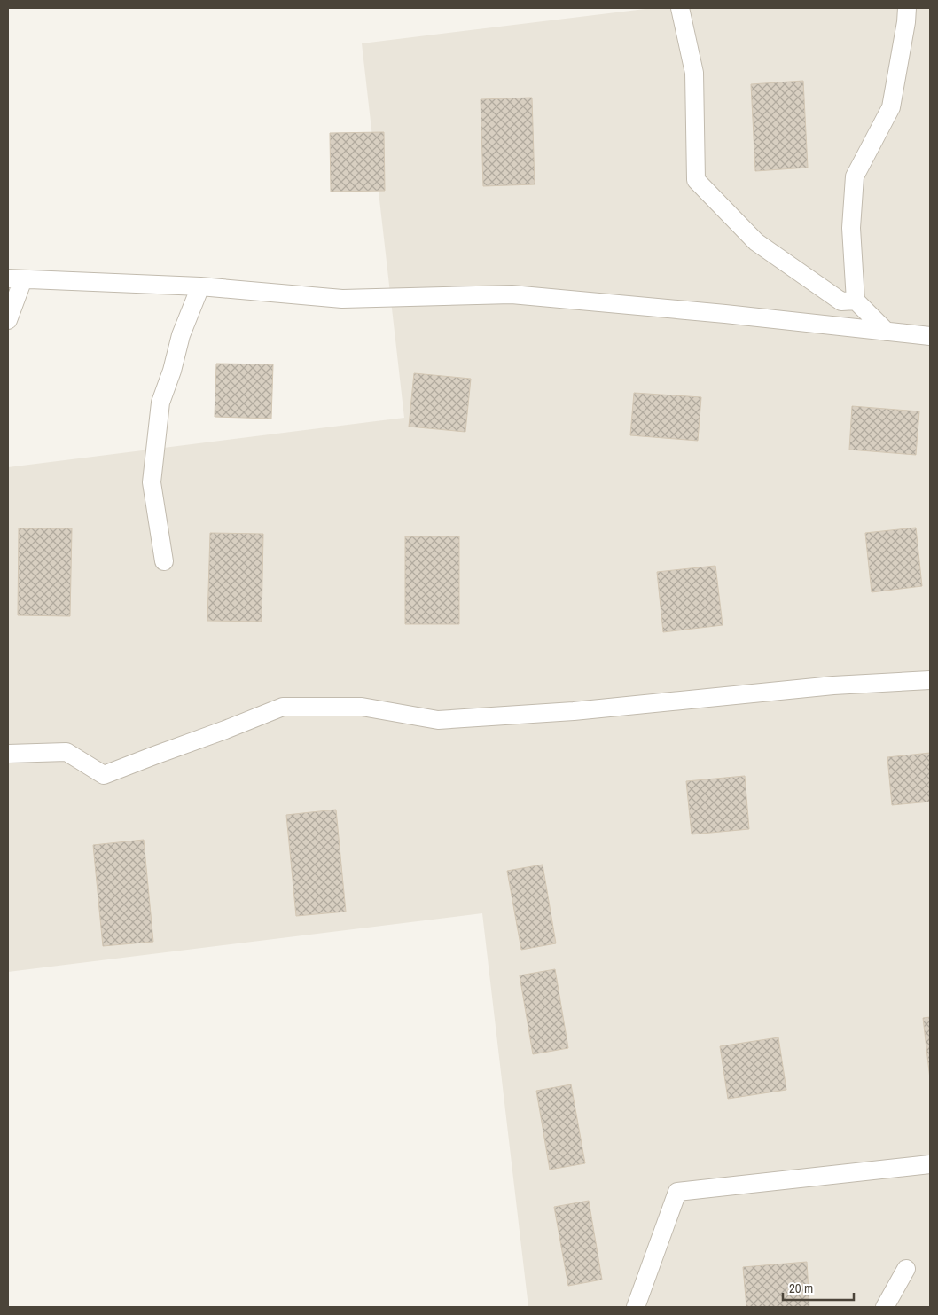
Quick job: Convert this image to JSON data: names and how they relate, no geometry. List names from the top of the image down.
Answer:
{
  "scale_bar": "20 m"
}
